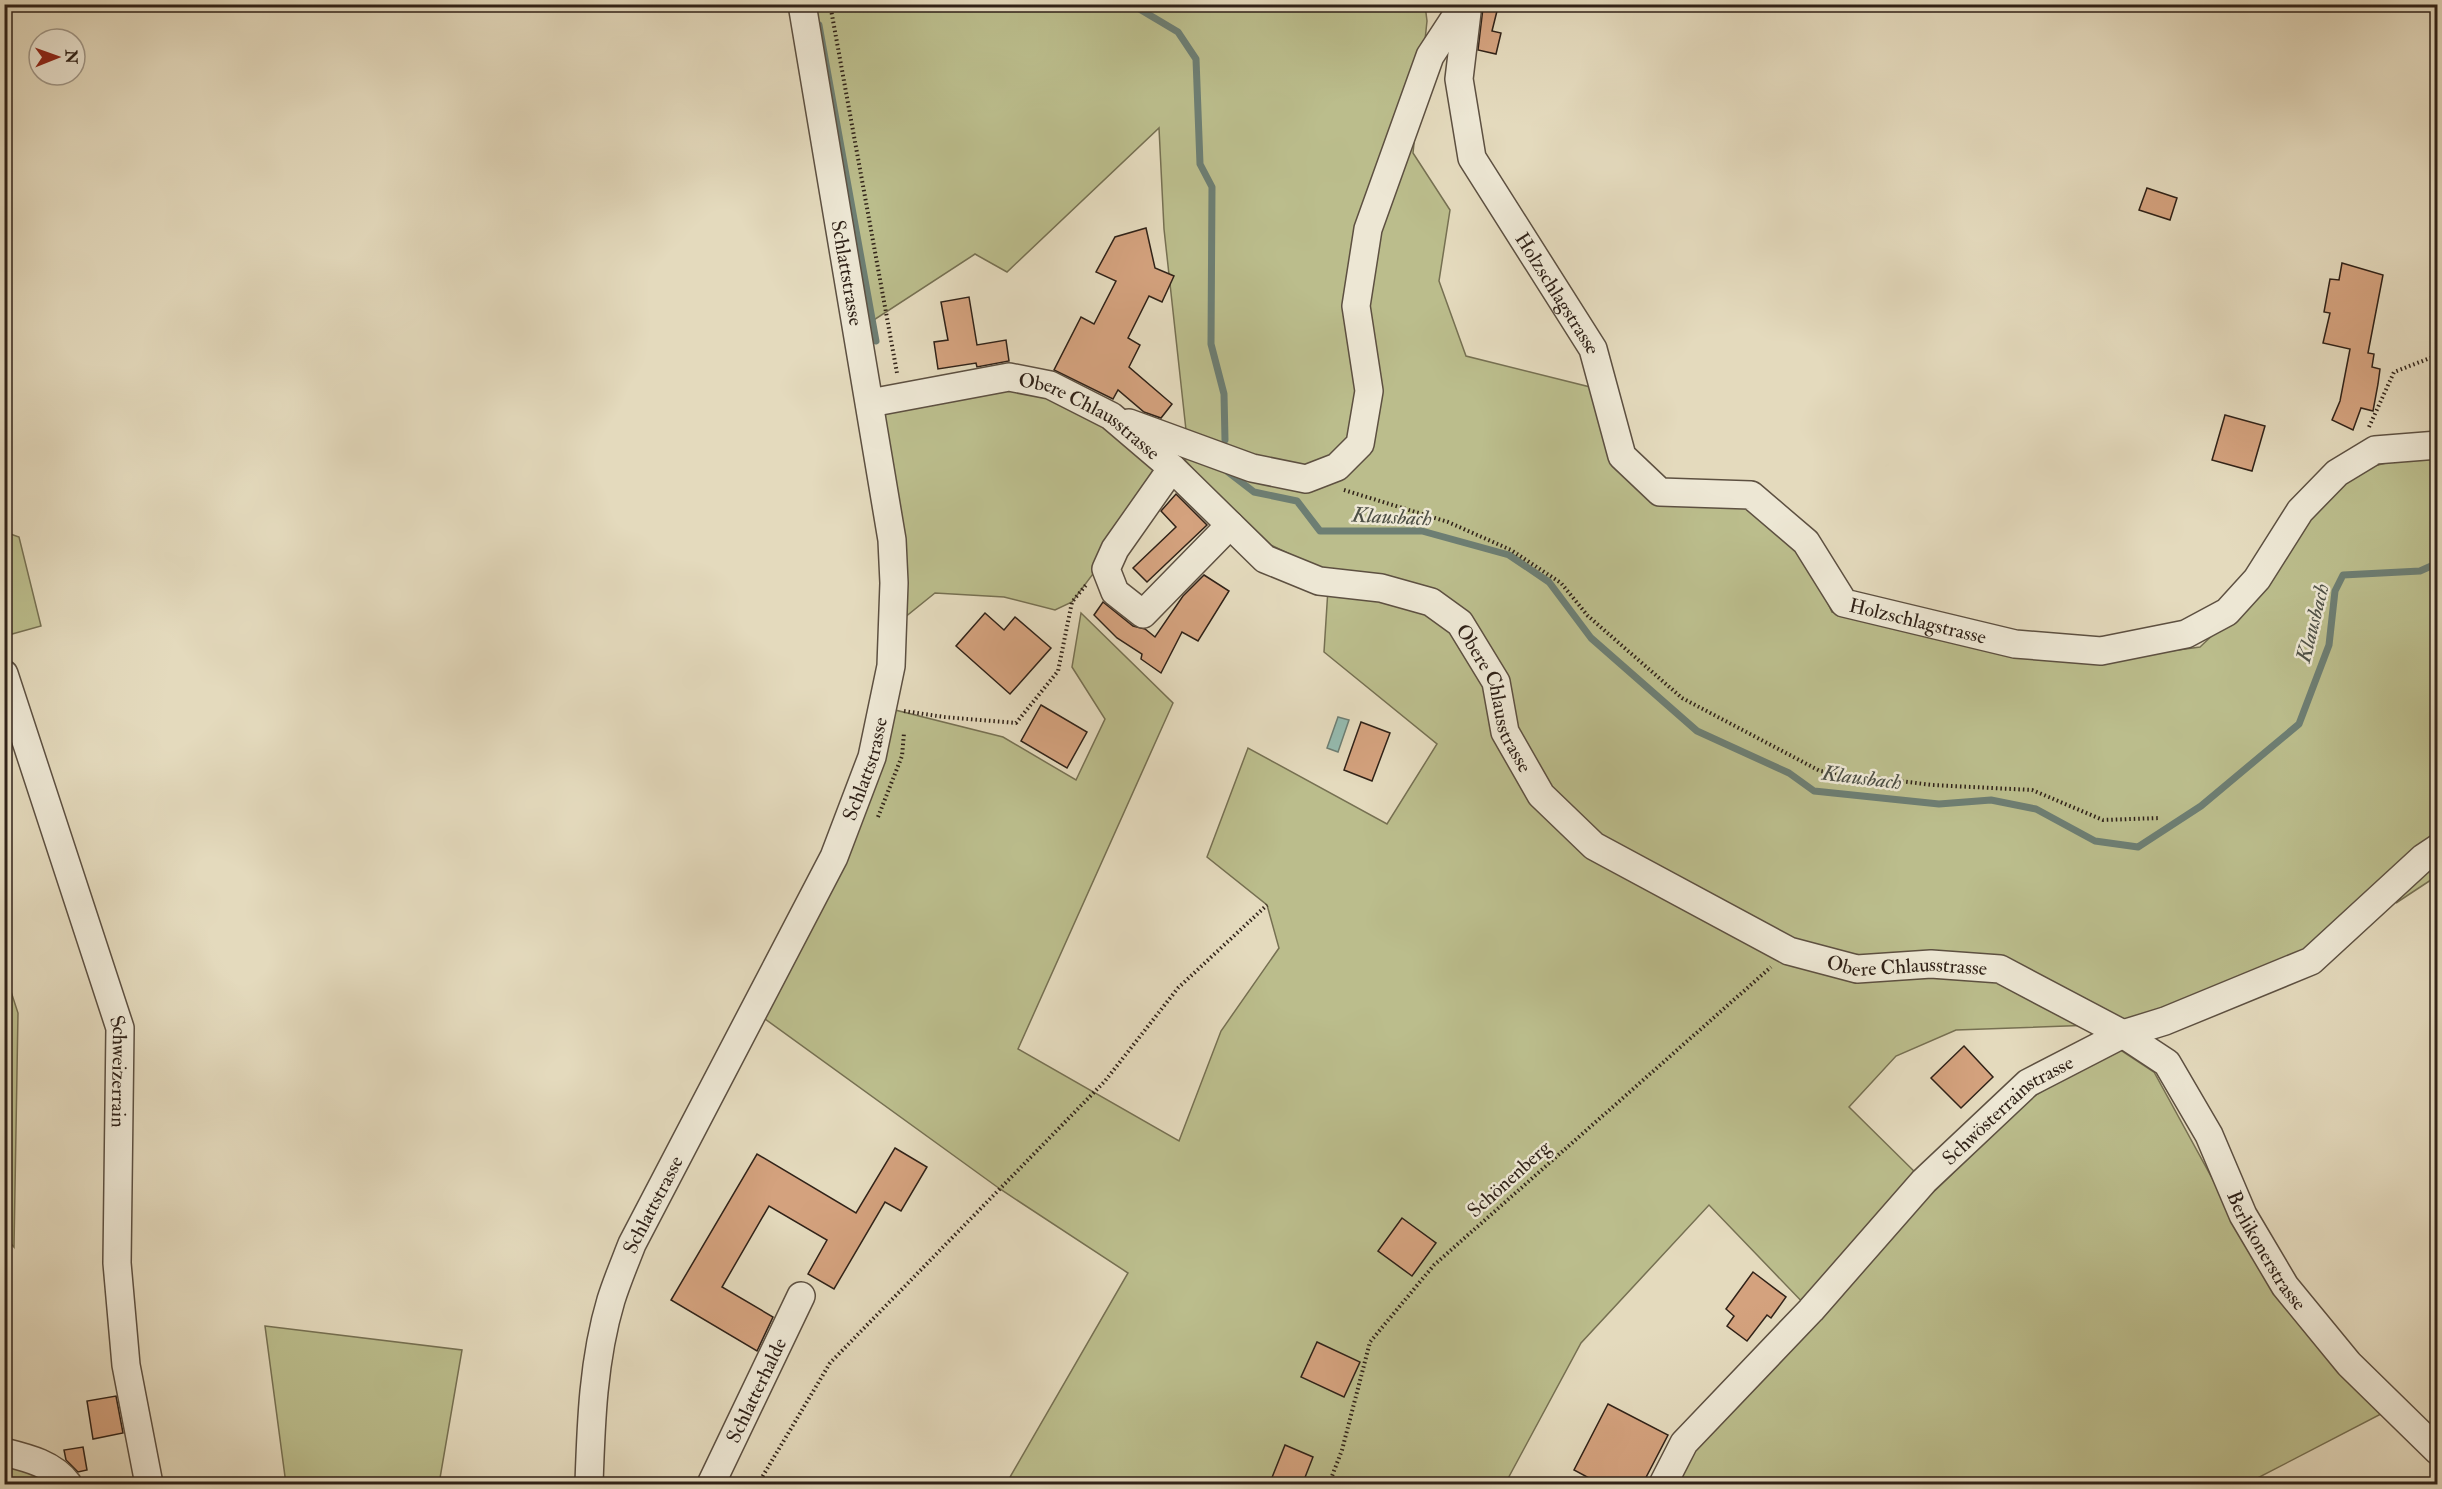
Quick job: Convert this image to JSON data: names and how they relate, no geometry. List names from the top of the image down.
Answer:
{
  "streets": {
    "street": [
      "Schlattstrasse",
      "Holzschlagstrasse",
      "Obere Chlausstrasse",
      "Schweizerrain",
      "Schwösterrainstrasse",
      "Berlikonerstrasse",
      "Schlatterhalde"
    ],
    "path": ["Schönenberg"]
  },
  "crossings": [
    ["Schlattstrasse", "Obere Chlausstrasse"],
    ["Obere Chlausstrasse", "Schwösterrainstrasse"],
    ["Obere Chlausstrasse", "Schönenberg"],
    ["Obere Chlausstrasse", "Berlikonerstrasse"],
    ["Schwösterrainstrasse", "Berlikonerstrasse"]
  ],
  "water": ["Klausbach"],
  "north": "right"
}
